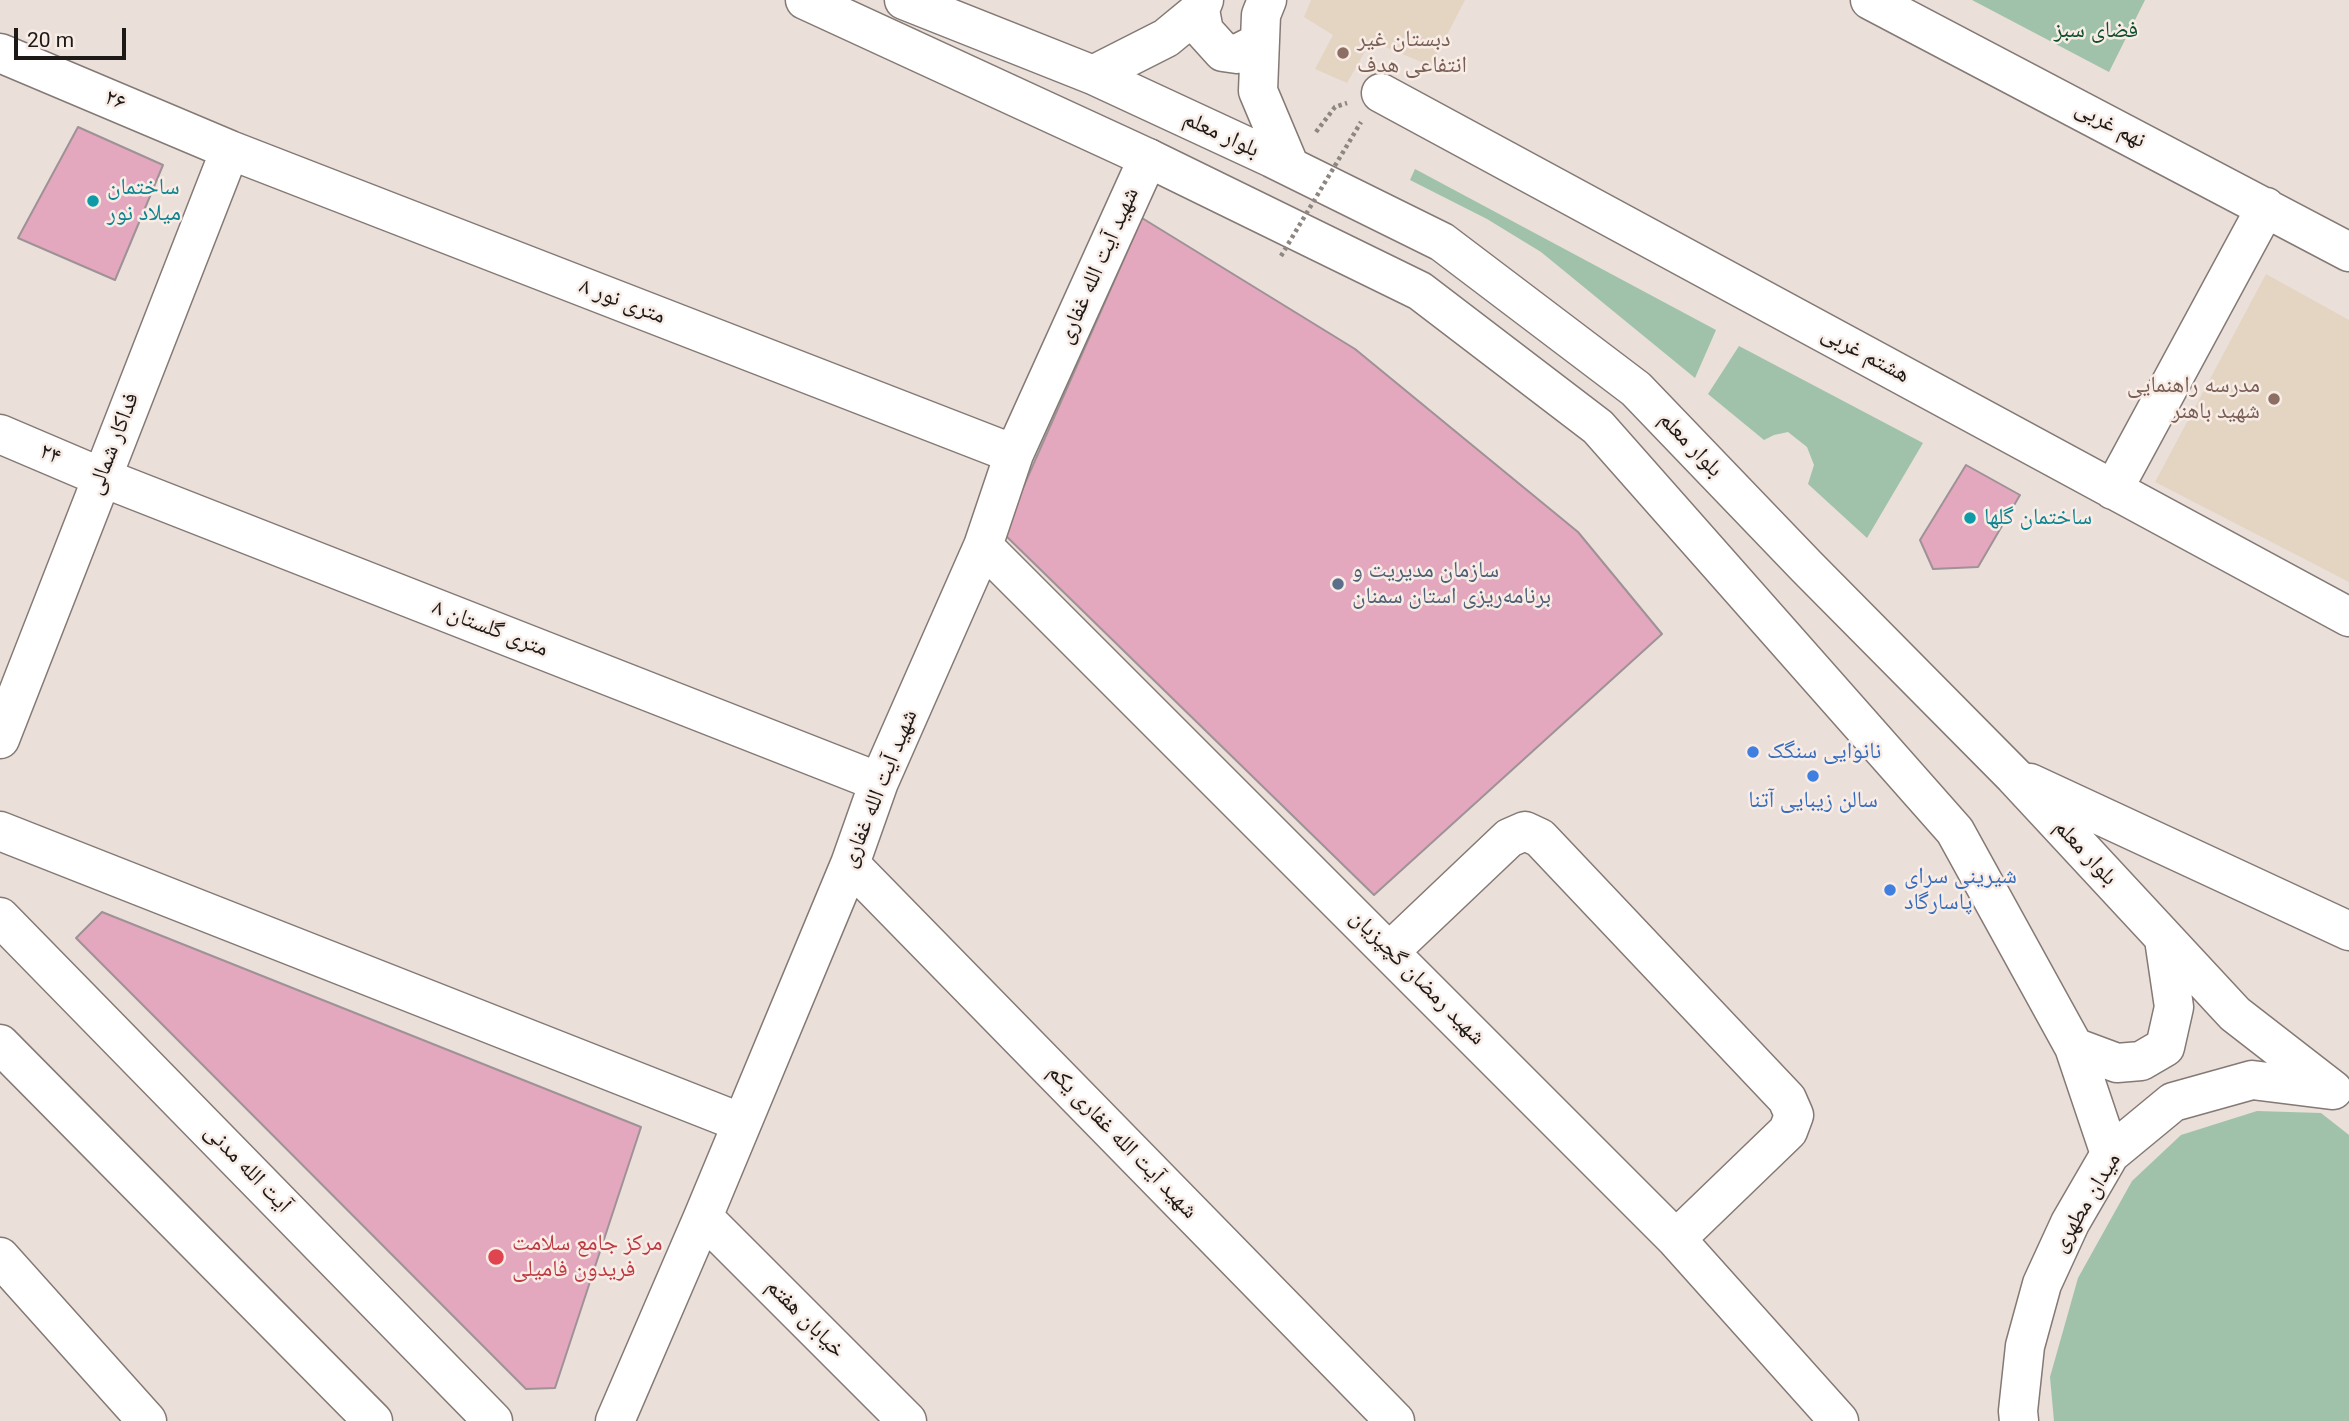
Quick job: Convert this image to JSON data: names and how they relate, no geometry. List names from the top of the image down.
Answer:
{
  "streets": {
    "street": [
      "۲۶",
      "نهم غربی",
      "بلوار معلم",
      "شهید آیت الله غفاری",
      "۸ متری نور",
      "هشتم غربی",
      "فداکار شمالی",
      "۲۴",
      "۸ متری گلستان",
      "شهید رمضان گچپزیان",
      "شهید آیت الله غفاری یکم",
      "آیت الله مدنی",
      "میدان مطهری",
      "خیابان هفتم"
    ]
  },
  "crossings": [
    ["۲۶", "۸ متری نور"],
    ["۲۶", "فداکار شمالی"],
    ["بلوار معلم", "میدان مطهری"],
    ["شهید آیت الله غفاری", "۸ متری نور"],
    ["شهید آیت الله غفاری", "۸ متری گلستان"],
    ["شهید آیت الله غفاری", "شهید رمضان گچپزیان"],
    ["شهید آیت الله غفاری", "شهید آیت الله غفاری یکم"],
    ["شهید آیت الله غفاری", "خیابان هفتم"],
    ["۸ متری نور", "فداکار شمالی"],
    ["فداکار شمالی", "۲۴"],
    ["فداکار شمالی", "۸ متری گلستان"],
    ["۲۴", "۸ متری گلستان"]
  ],
  "parks": ["فضای سبز"],
  "places": [
    "دبستان غیر انتفاعی هدف",
    "ساختمان میلاد نور",
    "مدرسه راهنمایی شهید باهنر",
    "ساختمان گلها",
    "سازمان مدیریت و برنامه‌ریزی استان سمنان",
    "نانوایی سنگک",
    "سالن زیبایی آتنا",
    "شیرینی سرای پاسارگاد",
    "مرکز جامع سلامت فریدون فامیلی"
  ],
  "scale_bar": "20 m"
}
